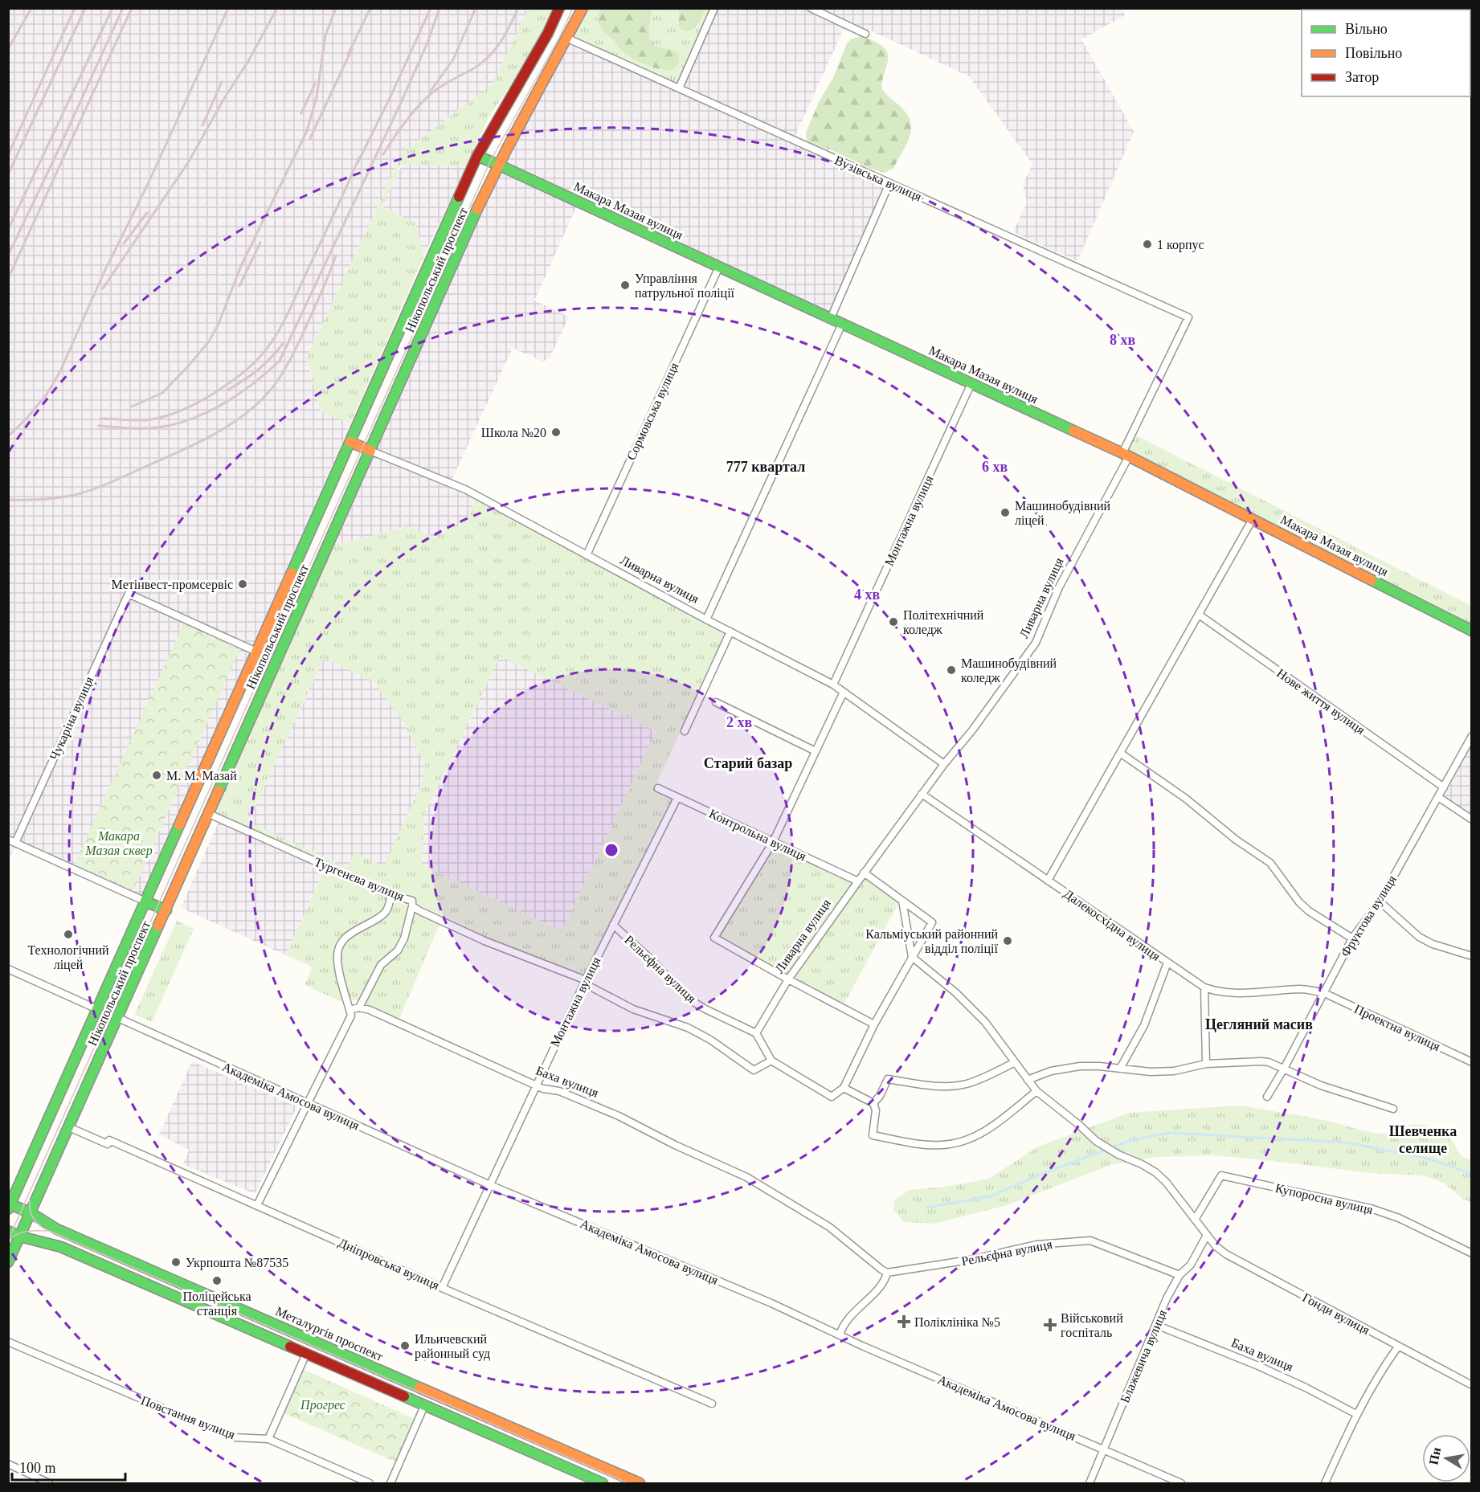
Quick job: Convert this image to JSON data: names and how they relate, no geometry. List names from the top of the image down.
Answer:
{
  "streets": {
    "main road": [
      "Макара Мазая вулиця",
      "Нікопольський проспект",
      "Ливарна вулиця",
      "Металургів проспект"
    ],
    "street": [
      "Вузівська вулиця",
      "Сормовська вулиця",
      "Монтажна вулиця",
      "Нове життя вулиця",
      "Чукаріна вулиця",
      "Контрольна вулиця",
      "Тургенєва вулиця",
      "Фруктова вулиця",
      "Далекосхідна вулиця",
      "Рельєфна вулиця",
      "Проектна вулиця",
      "Баха вулиця",
      "Академіка Амосова вулиця",
      "Купоросна вулиця",
      "Дніпровська вулиця",
      "Гонди вулиця",
      "Блажевича вулиця",
      "Повстання вулиця"
    ]
  },
  "crossings": [
    ["Вузівська вулиця", "Нікопольський проспект"],
    ["Вузівська вулиця", "Ливарна вулиця"],
    ["Макара Мазая вулиця", "Нікопольський проспект"],
    ["Макара Мазая вулиця", "Сормовська вулиця"],
    ["Макара Мазая вулиця", "Монтажна вулиця"],
    ["Макара Мазая вулиця", "Ливарна вулиця"],
    ["Нікопольський проспект", "Ливарна вулиця"],
    ["Нікопольський проспект", "Чукаріна вулиця"],
    ["Нікопольський проспект", "Тургенєва вулиця"],
    ["Нікопольський проспект", "Академіка Амосова вулиця"],
    ["Нікопольський проспект", "Дніпровська вулиця"],
    ["Нікопольський проспект", "Металургів проспект"],
    ["Сормовська вулиця", "Ливарна вулиця"],
    ["Монтажна вулиця", "Ливарна вулиця"],
    ["Монтажна вулиця", "Контрольна вулиця"],
    ["Монтажна вулиця", "Тургенєва вулиця"],
    ["Монтажна вулиця", "Рельєфна вулиця"],
    ["Монтажна вулиця", "Баха вулиця"],
    ["Монтажна вулиця", "Академіка Амосова вулиця"],
    ["Монтажна вулиця", "Дніпровська вулиця"],
    ["Ливарна вулиця", "Контрольна вулиця"],
    ["Ливарна вулиця", "Далекосхідна вулиця"],
    ["Ливарна вулиця", "Рельєфна вулиця"],
    ["Нове життя вулиця", "Фруктова вулиця"],
    ["Фруктова вулиця", "Далекосхідна вулиця"],
    ["Фруктова вулиця", "Проектна вулиця"],
    ["Далекосхідна вулиця", "Проектна вулиця"],
    ["Рельєфна вулиця", "Баха вулиця"],
    ["Рельєфна вулиця", "Блажевича вулиця"],
    ["Баха вулиця", "Блажевича вулиця"],
    ["Академіка Амосова вулиця", "Блажевича вулиця"],
    ["Гонди вулиця", "Блажевича вулиця"]
  ],
  "districts": [
    "777 квартал",
    "Старий базар",
    "Цегляний масив",
    "Шевченка селище"
  ],
  "parks": ["Макара Мазая сквер", "Прогрес"],
  "places": {
    "other": [
      "1 корпус",
      "Управління патрульної поліції",
      "Школа №20",
      "Машинобудівний ліцей",
      "Метінвест-промсервіс",
      "Політехнічний коледж",
      "Машинобудівний коледж",
      "М. М. Мазай",
      "Технологічний ліцей",
      "Кальміуський районний відділ поліції",
      "Укрпошта №87535",
      "Поліцейська станція",
      "Ильичевский районный суд"
    ],
    "health": ["Поліклініка №5", "Військовий госпіталь"]
  },
  "legend": ["Вільно", "Повільно", "Затор"],
  "scale_bar": "100 m",
  "north": "left",
  "rings": [
    "8 хв",
    "6 хв",
    "4 хв",
    "2 хв"
  ]
}
